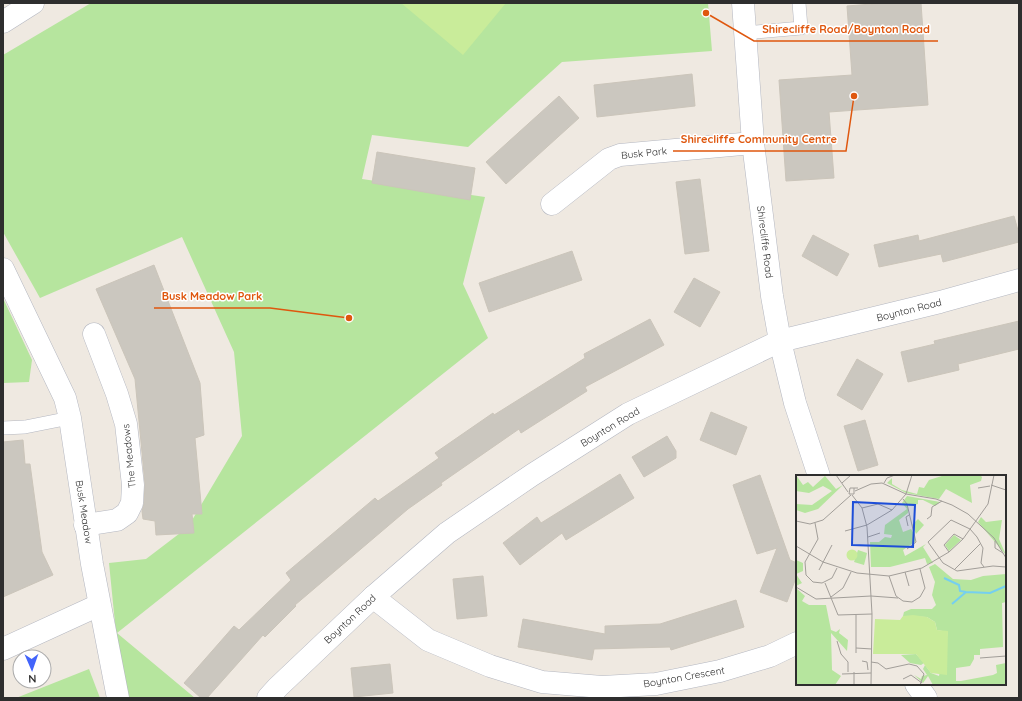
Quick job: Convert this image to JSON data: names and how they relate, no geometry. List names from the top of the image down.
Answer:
{
  "streets": {
    "street": [
      "Busk Park",
      "Shirecliffe Road",
      "Boynton Road",
      "The Meadows",
      "Busk Meadow",
      "Boynton Crescent"
    ]
  },
  "crossings": [
    ["Busk Park", "Shirecliffe Road"],
    ["Shirecliffe Road", "Boynton Road"],
    ["Boynton Road", "Boynton Crescent"],
    ["The Meadows", "Busk Meadow"]
  ],
  "places": ["Shirecliffe Road/Boynton Road", "Shirecliffe Community Centre", "Busk Meadow Park"],
  "north": "bottom"
}
